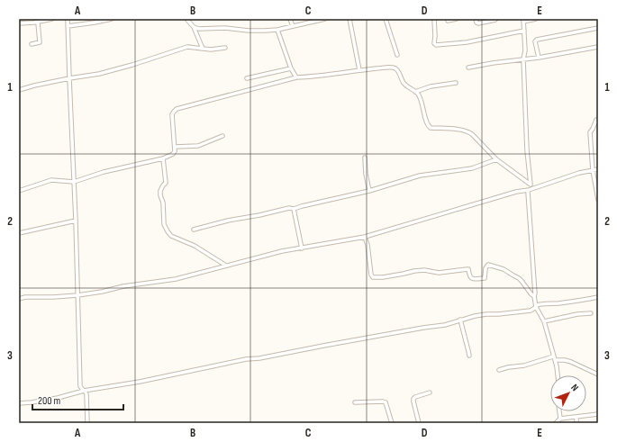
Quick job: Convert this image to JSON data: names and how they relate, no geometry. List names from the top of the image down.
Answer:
{
  "scale_bar": "200 m",
  "north": "top right",
  "grid": {
    "columns": [
      "A",
      "B",
      "C",
      "D",
      "E"
    ],
    "rows": ["1", "2", "3"]
  }
}
